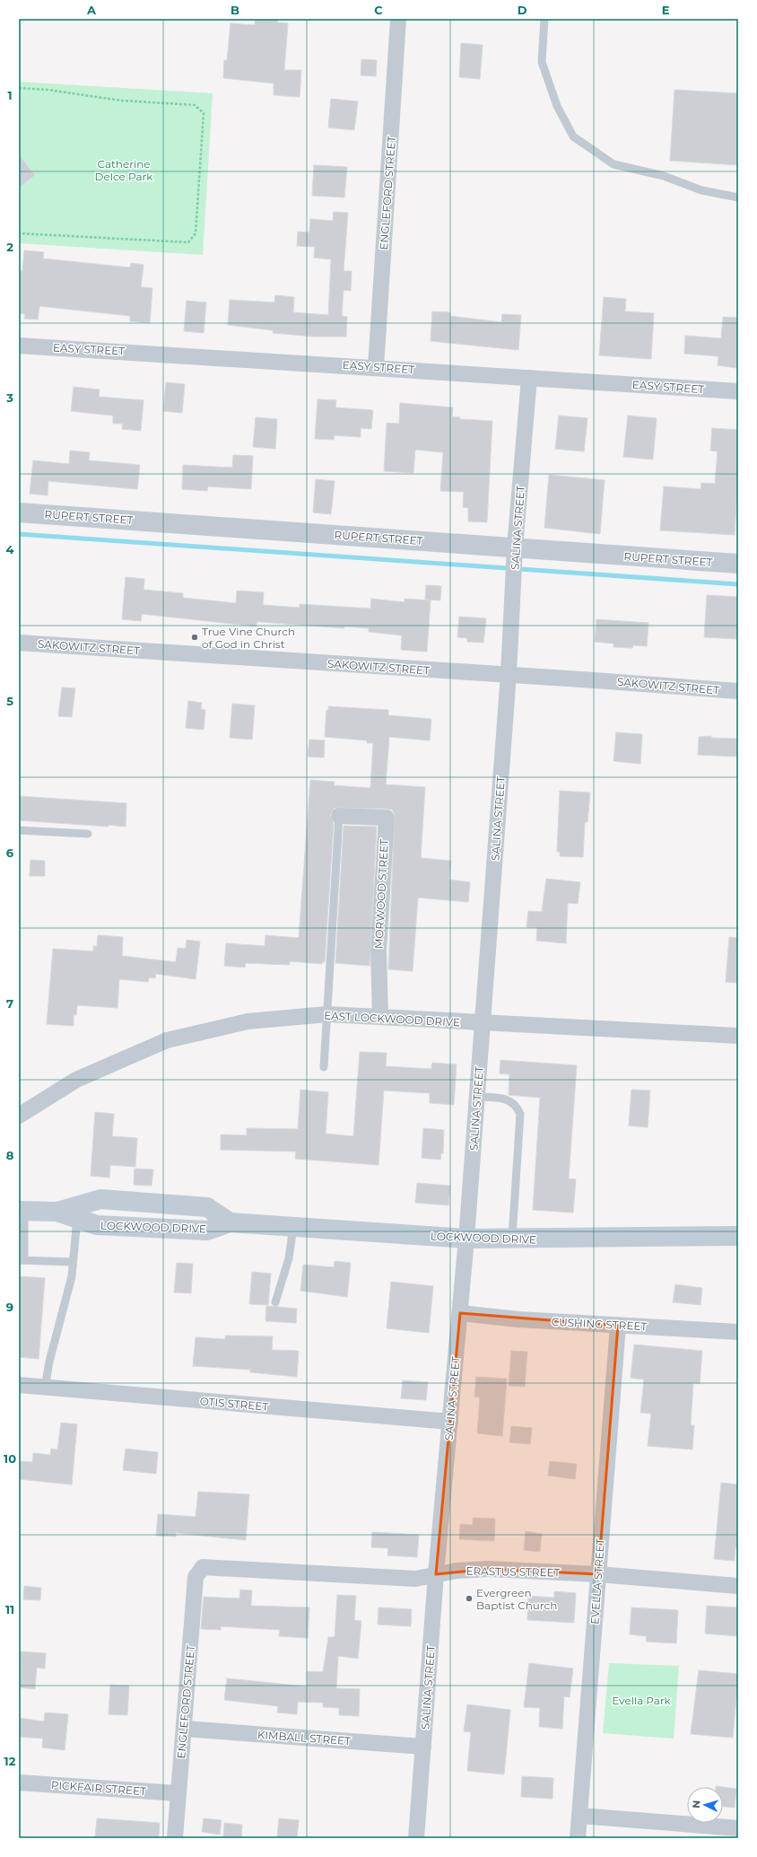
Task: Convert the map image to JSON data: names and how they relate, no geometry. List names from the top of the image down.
{
  "streets": {
    "main road": ["LOCKWOOD DRIVE"],
    "street": [
      "ENGLEFORD STREET",
      "EASY STREET",
      "RUPERT STREET",
      "SALINA STREET",
      "SAKOWITZ STREET",
      "MORWOOD STREET",
      "EAST LOCKWOOD DRIVE",
      "CUSHING STREET",
      "OTIS STREET",
      "ERASTUS STREET",
      "EVELLA STREET",
      "KIMBALL STREET",
      "PICKFAIR STREET"
    ]
  },
  "crossings": [
    ["ENGLEFORD STREET", "EASY STREET"],
    ["ENGLEFORD STREET", "ERASTUS STREET"],
    ["ENGLEFORD STREET", "KIMBALL STREET"],
    ["ENGLEFORD STREET", "PICKFAIR STREET"],
    ["EASY STREET", "SALINA STREET"],
    ["RUPERT STREET", "SALINA STREET"],
    ["SALINA STREET", "SAKOWITZ STREET"],
    ["SALINA STREET", "EAST LOCKWOOD DRIVE"],
    ["SALINA STREET", "LOCKWOOD DRIVE"],
    ["SALINA STREET", "CUSHING STREET"],
    ["SALINA STREET", "OTIS STREET"],
    ["SALINA STREET", "ERASTUS STREET"],
    ["SALINA STREET", "KIMBALL STREET"],
    ["MORWOOD STREET", "EAST LOCKWOOD DRIVE"],
    ["CUSHING STREET", "EVELLA STREET"],
    ["ERASTUS STREET", "EVELLA STREET"]
  ],
  "parks": ["Catherine Delce Park", "Evella Park"],
  "places": ["True Vine Church of God in Christ", "Evergreen Baptist Church"],
  "north": "left",
  "grid": {
    "columns": [
      "A",
      "B",
      "C",
      "D",
      "E"
    ],
    "rows": [
      "1",
      "2",
      "3",
      "4",
      "5",
      "6",
      "7",
      "8",
      "9",
      "10",
      "11",
      "12"
    ]
  }
}
